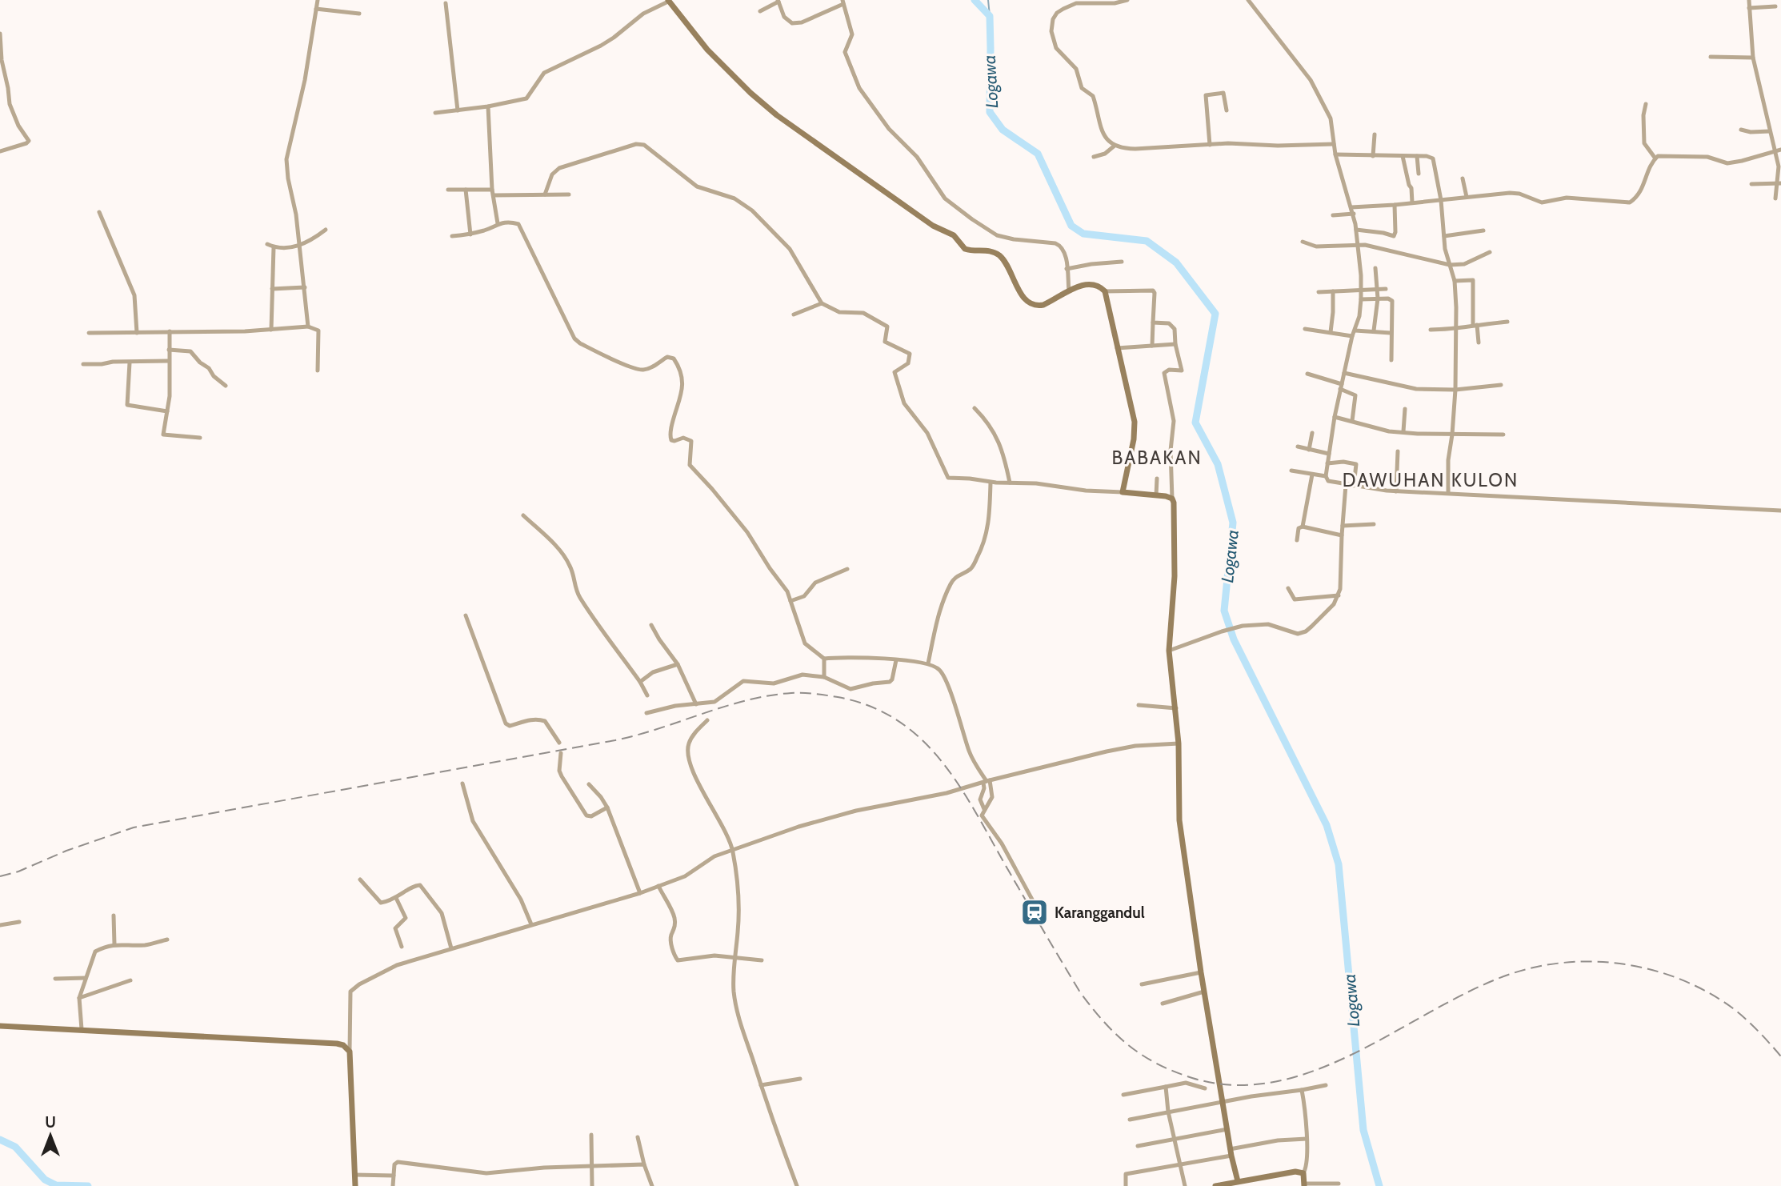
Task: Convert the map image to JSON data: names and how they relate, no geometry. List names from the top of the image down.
{
  "districts": ["BABAKAN", "DAWUHAN KULON"],
  "water": ["Logawa"],
  "places": {
    "station": ["Karanggandul"]
  },
  "north": "top"
}
